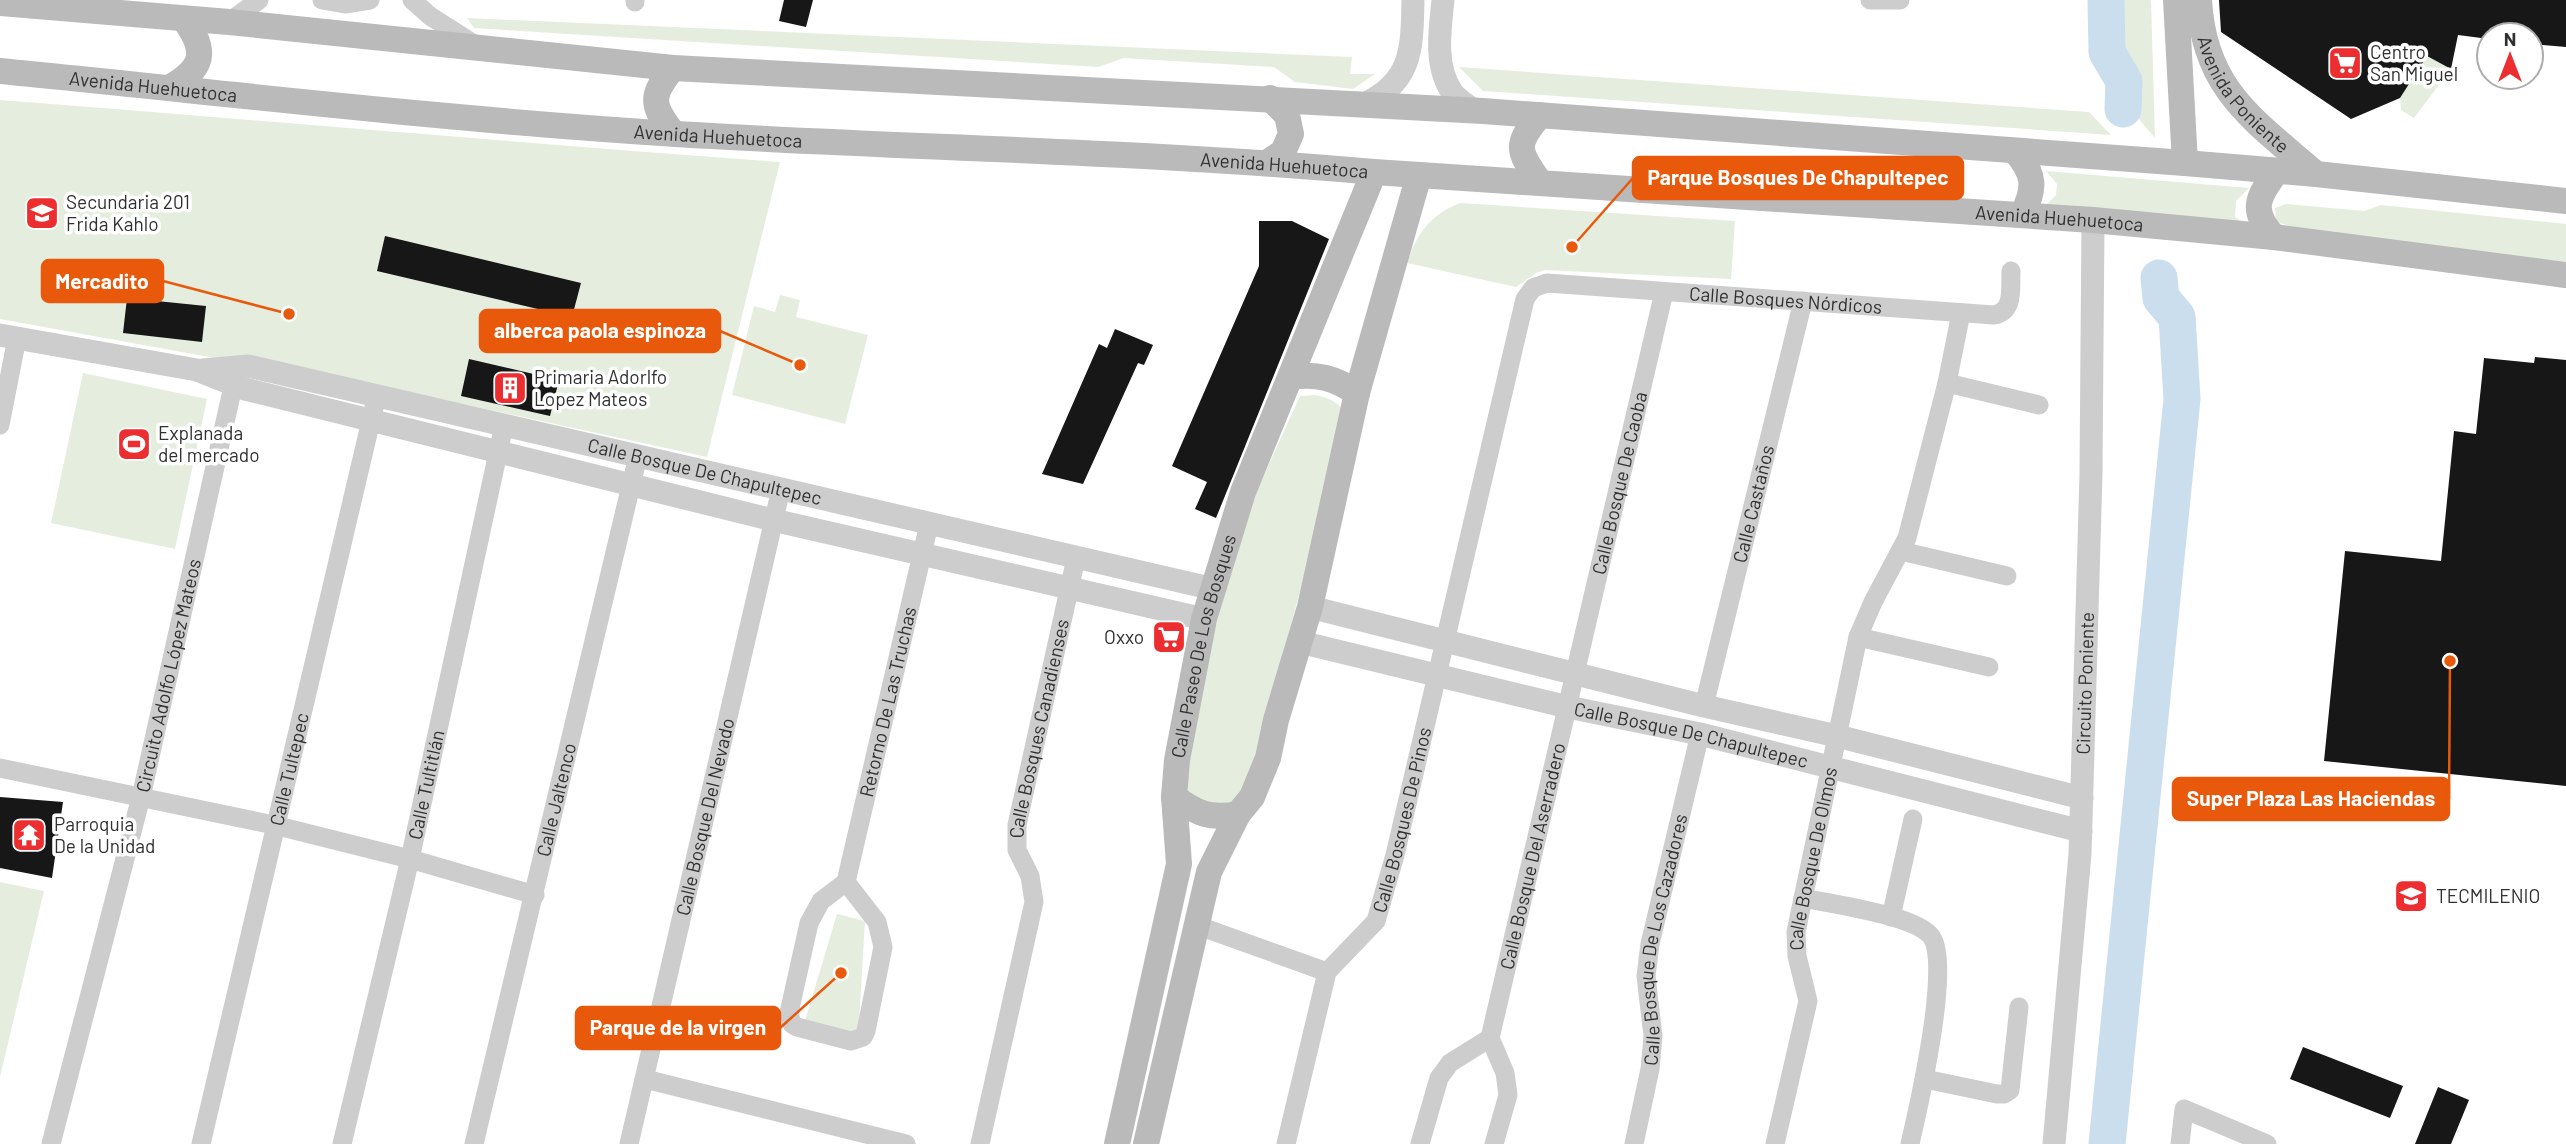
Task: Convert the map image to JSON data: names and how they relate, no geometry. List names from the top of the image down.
{
  "streets": {
    "main road": ["Avenida Huehuetoca", "Avenida Poniente", "Calle Paseo De Los Bosques"],
    "street": [
      "Calle Bosques Nórdicos",
      "Calle Bosque De Chapultepec",
      "Calle Bosque De Caoba",
      "Calle Castaños",
      "Circuito Adolfo López Mateos",
      "Circuito Poniente",
      "Retorno De Las Truchas",
      "Calle Bosques Canadienses",
      "Calle Tultepec",
      "Calle Tultitlán",
      "Calle Jaltenco",
      "Calle Bosque Del Nevado",
      "Calle Bosques De Pinos",
      "Calle Bosque Del Aserradero",
      "Calle Bosque De Olmos",
      "Calle Bosque De Los Cazadores"
    ]
  },
  "crossings": [
    ["Avenida Huehuetoca", "Calle Paseo De Los Bosques"],
    ["Avenida Huehuetoca", "Circuito Poniente"],
    ["Calle Bosques Nórdicos", "Calle Bosque De Chapultepec"],
    ["Calle Bosques Nórdicos", "Calle Bosque De Caoba"],
    ["Calle Bosques Nórdicos", "Calle Castaños"],
    ["Calle Bosques Nórdicos", "Calle Bosques De Pinos"],
    ["Calle Bosque De Chapultepec", "Calle Bosque De Caoba"],
    ["Calle Bosque De Chapultepec", "Calle Castaños"],
    ["Calle Bosque De Chapultepec", "Calle Paseo De Los Bosques"],
    ["Calle Bosque De Chapultepec", "Circuito Adolfo López Mateos"],
    ["Calle Bosque De Chapultepec", "Circuito Poniente"],
    ["Calle Bosque De Chapultepec", "Retorno De Las Truchas"],
    ["Calle Bosque De Chapultepec", "Calle Bosques Canadienses"],
    ["Calle Bosque De Chapultepec", "Calle Tultepec"],
    ["Calle Bosque De Chapultepec", "Calle Tultitlán"],
    ["Calle Bosque De Chapultepec", "Calle Jaltenco"],
    ["Calle Bosque De Chapultepec", "Calle Bosque Del Nevado"],
    ["Calle Bosque De Chapultepec", "Calle Bosques De Pinos"],
    ["Calle Bosque De Chapultepec", "Calle Bosque Del Aserradero"],
    ["Calle Bosque De Chapultepec", "Calle Bosque De Olmos"],
    ["Calle Bosque De Chapultepec", "Calle Bosque De Los Cazadores"],
    ["Calle Bosque De Caoba", "Calle Bosque Del Aserradero"]
  ],
  "places": {
    "supermarket": ["Centro San Miguel", "Oxxo"],
    "school or university": ["Secundaria 201 Frida Kahlo", "TECMILENIO"],
    "other": [
      "Parque Bosques De Chapultepec",
      "Mercadito",
      "alberca paola espinoza",
      "Super Plaza Las Haciendas",
      "Parque de la virgen"
    ],
    "building": ["Primaria Adorlfo Lopez Mateos"],
    "sports": ["Explanada del mercado"],
    "temple": ["Parroquia De la Unidad"]
  },
  "north": "top"
}
